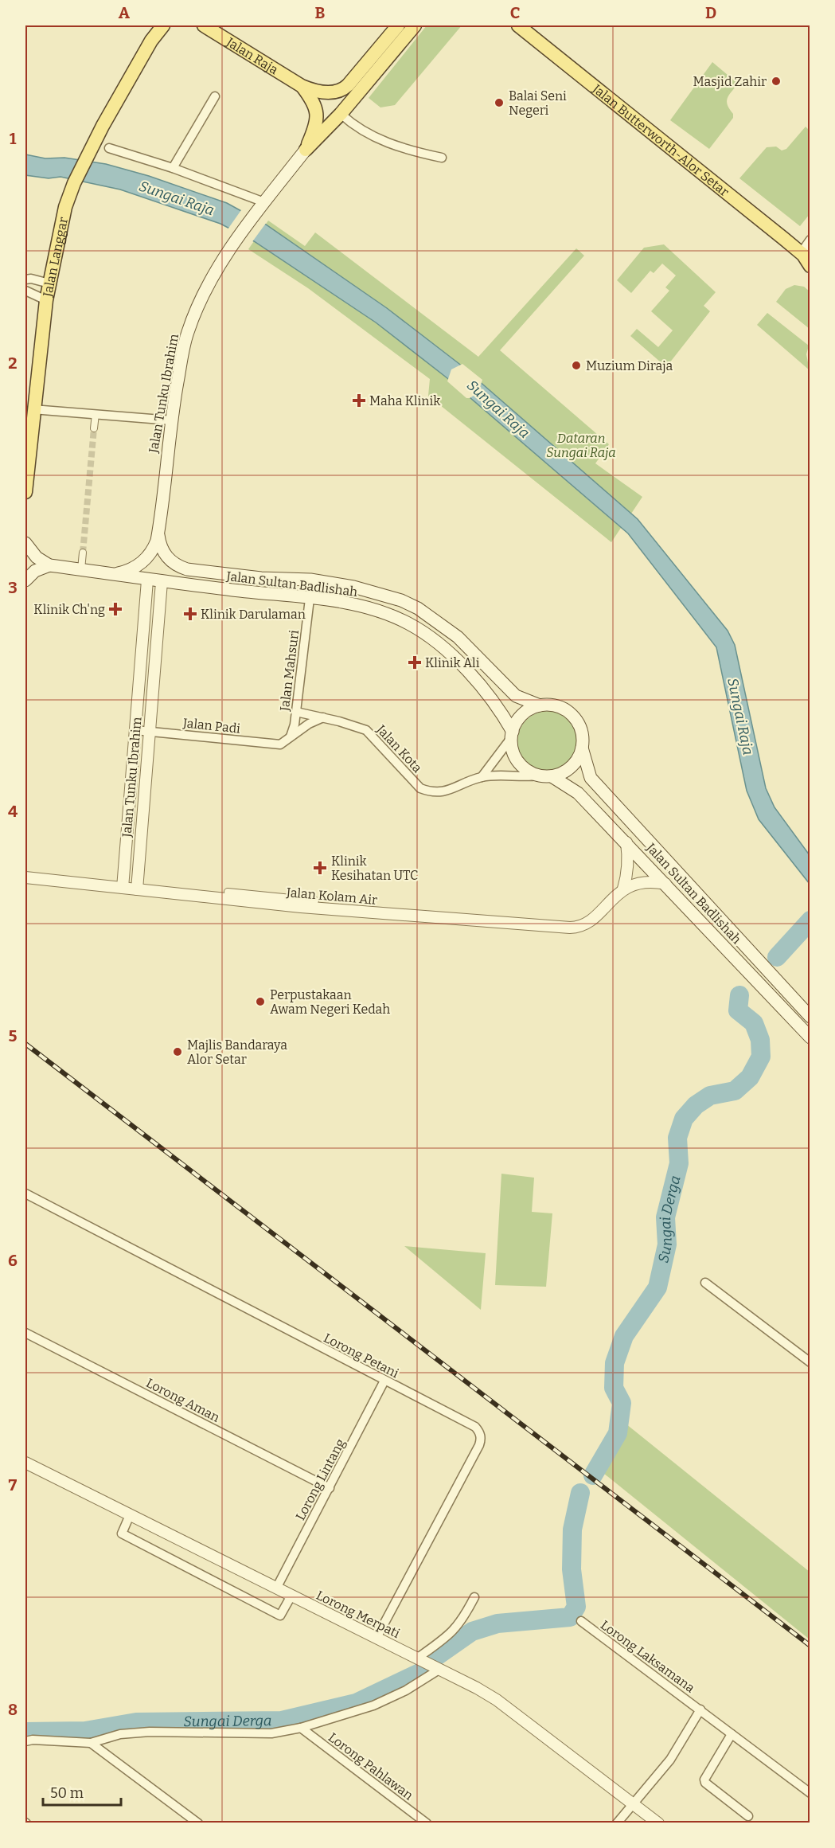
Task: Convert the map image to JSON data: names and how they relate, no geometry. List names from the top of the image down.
{
  "streets": {
    "main road": [
      "Jalan Raja",
      "Jalan Butterworth-Alor Setar",
      "Jalan Langgar",
      "Jalan Tunku Ibrahim",
      "Jalan Sultan Badlishah"
    ],
    "street": [
      "Jalan Mahsuri",
      "Jalan Padi",
      "Jalan Kota",
      "Jalan Kolam Air",
      "Lorong Petani",
      "Lorong Aman",
      "Lorong Lintang",
      "Lorong Merpati",
      "Lorong Laksamana",
      "Lorong Pahlawan"
    ]
  },
  "crossings": [
    ["Jalan Tunku Ibrahim", "Jalan Sultan Badlishah"],
    ["Jalan Tunku Ibrahim", "Jalan Padi"],
    ["Jalan Tunku Ibrahim", "Jalan Kolam Air"],
    ["Jalan Sultan Badlishah", "Jalan Mahsuri"],
    ["Jalan Sultan Badlishah", "Jalan Kota"],
    ["Jalan Sultan Badlishah", "Jalan Kolam Air"],
    ["Jalan Mahsuri", "Jalan Padi"],
    ["Jalan Mahsuri", "Jalan Kota"],
    ["Lorong Petani", "Lorong Lintang"],
    ["Lorong Petani", "Lorong Merpati"],
    ["Lorong Aman", "Lorong Lintang"],
    ["Lorong Lintang", "Lorong Merpati"],
    ["Lorong Merpati", "Lorong Laksamana"]
  ],
  "water": ["Sungai Raja", "Sungai Derga"],
  "parks": ["Dataran Sungai Raja"],
  "places": {
    "other": [
      "Masjid Zahir",
      "Balai Seni Negeri",
      "Muzium Diraja",
      "Perpustakaan Awam Negeri Kedah",
      "Majlis Bandaraya Alor Setar"
    ],
    "health": [
      "Maha Klinik",
      "Klinik Ch'ng",
      "Klinik Darulaman",
      "Klinik Ali",
      "Klinik Kesihatan UTC"
    ]
  },
  "scale_bar": "50 m",
  "grid": {
    "columns": [
      "A",
      "B",
      "C",
      "D"
    ],
    "rows": [
      "1",
      "2",
      "3",
      "4",
      "5",
      "6",
      "7",
      "8"
    ]
  }
}
